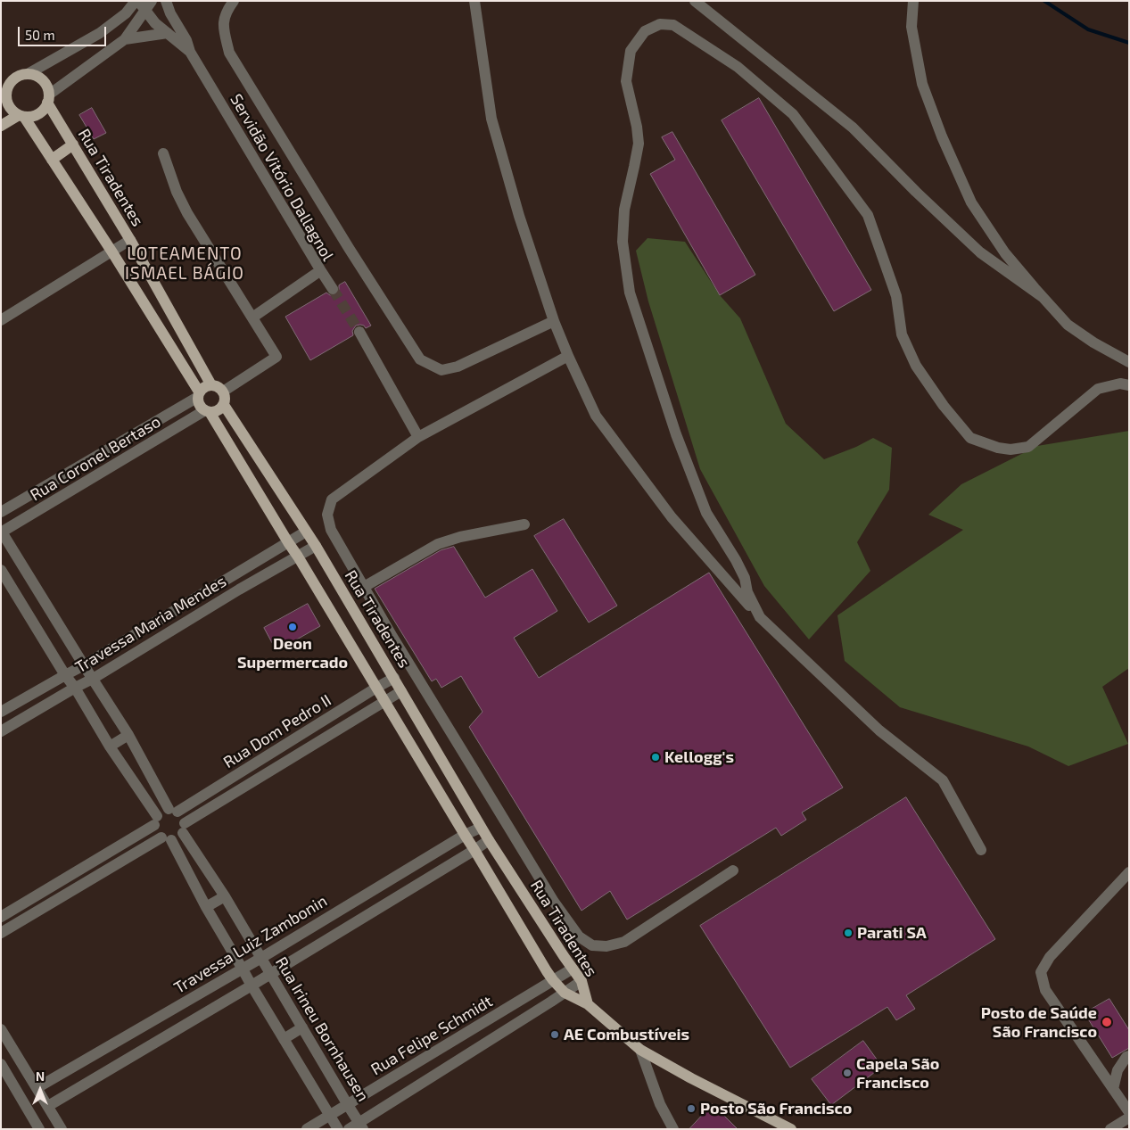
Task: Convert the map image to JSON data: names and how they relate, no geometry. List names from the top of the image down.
{
  "streets": {
    "main road": ["Rua Tiradentes"],
    "street": [
      "Servidão Vitório Dallagnol",
      "Rua Coronel Bertaso",
      "Travessa Maria Mendes",
      "Rua Dom Pedro II",
      "Travessa Luiz Zambonin",
      "Rua Irineu Bornhausen",
      "Rua Felipe Schmidt"
    ]
  },
  "crossings": [
    ["Rua Tiradentes", "Rua Coronel Bertaso"],
    ["Rua Tiradentes", "Travessa Maria Mendes"],
    ["Rua Tiradentes", "Rua Dom Pedro II"],
    ["Rua Tiradentes", "Travessa Luiz Zambonin"],
    ["Rua Tiradentes", "Rua Felipe Schmidt"],
    ["Rua Dom Pedro II", "Rua Irineu Bornhausen"],
    ["Travessa Luiz Zambonin", "Rua Irineu Bornhausen"],
    ["Rua Irineu Bornhausen", "Rua Felipe Schmidt"]
  ],
  "districts": ["LOTEAMENTO ISMAEL BÁGIO"],
  "places": [
    "Deon Supermercado",
    "Kellogg's",
    "Parati SA",
    "Posto de Saúde São Francisco",
    "AE Combustíveis",
    "Capela São Francisco",
    "Posto São Francisco"
  ],
  "scale_bar": "50 m",
  "north": "top"
}
